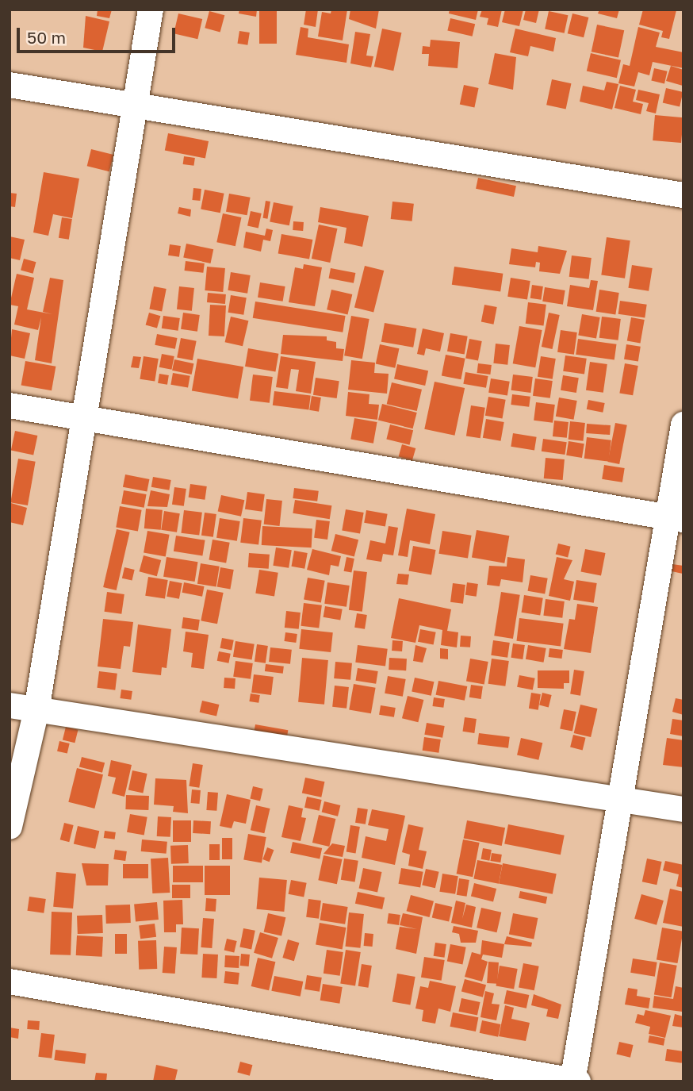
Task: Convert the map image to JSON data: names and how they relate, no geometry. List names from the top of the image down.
{
  "scale_bar": "50 m"
}
